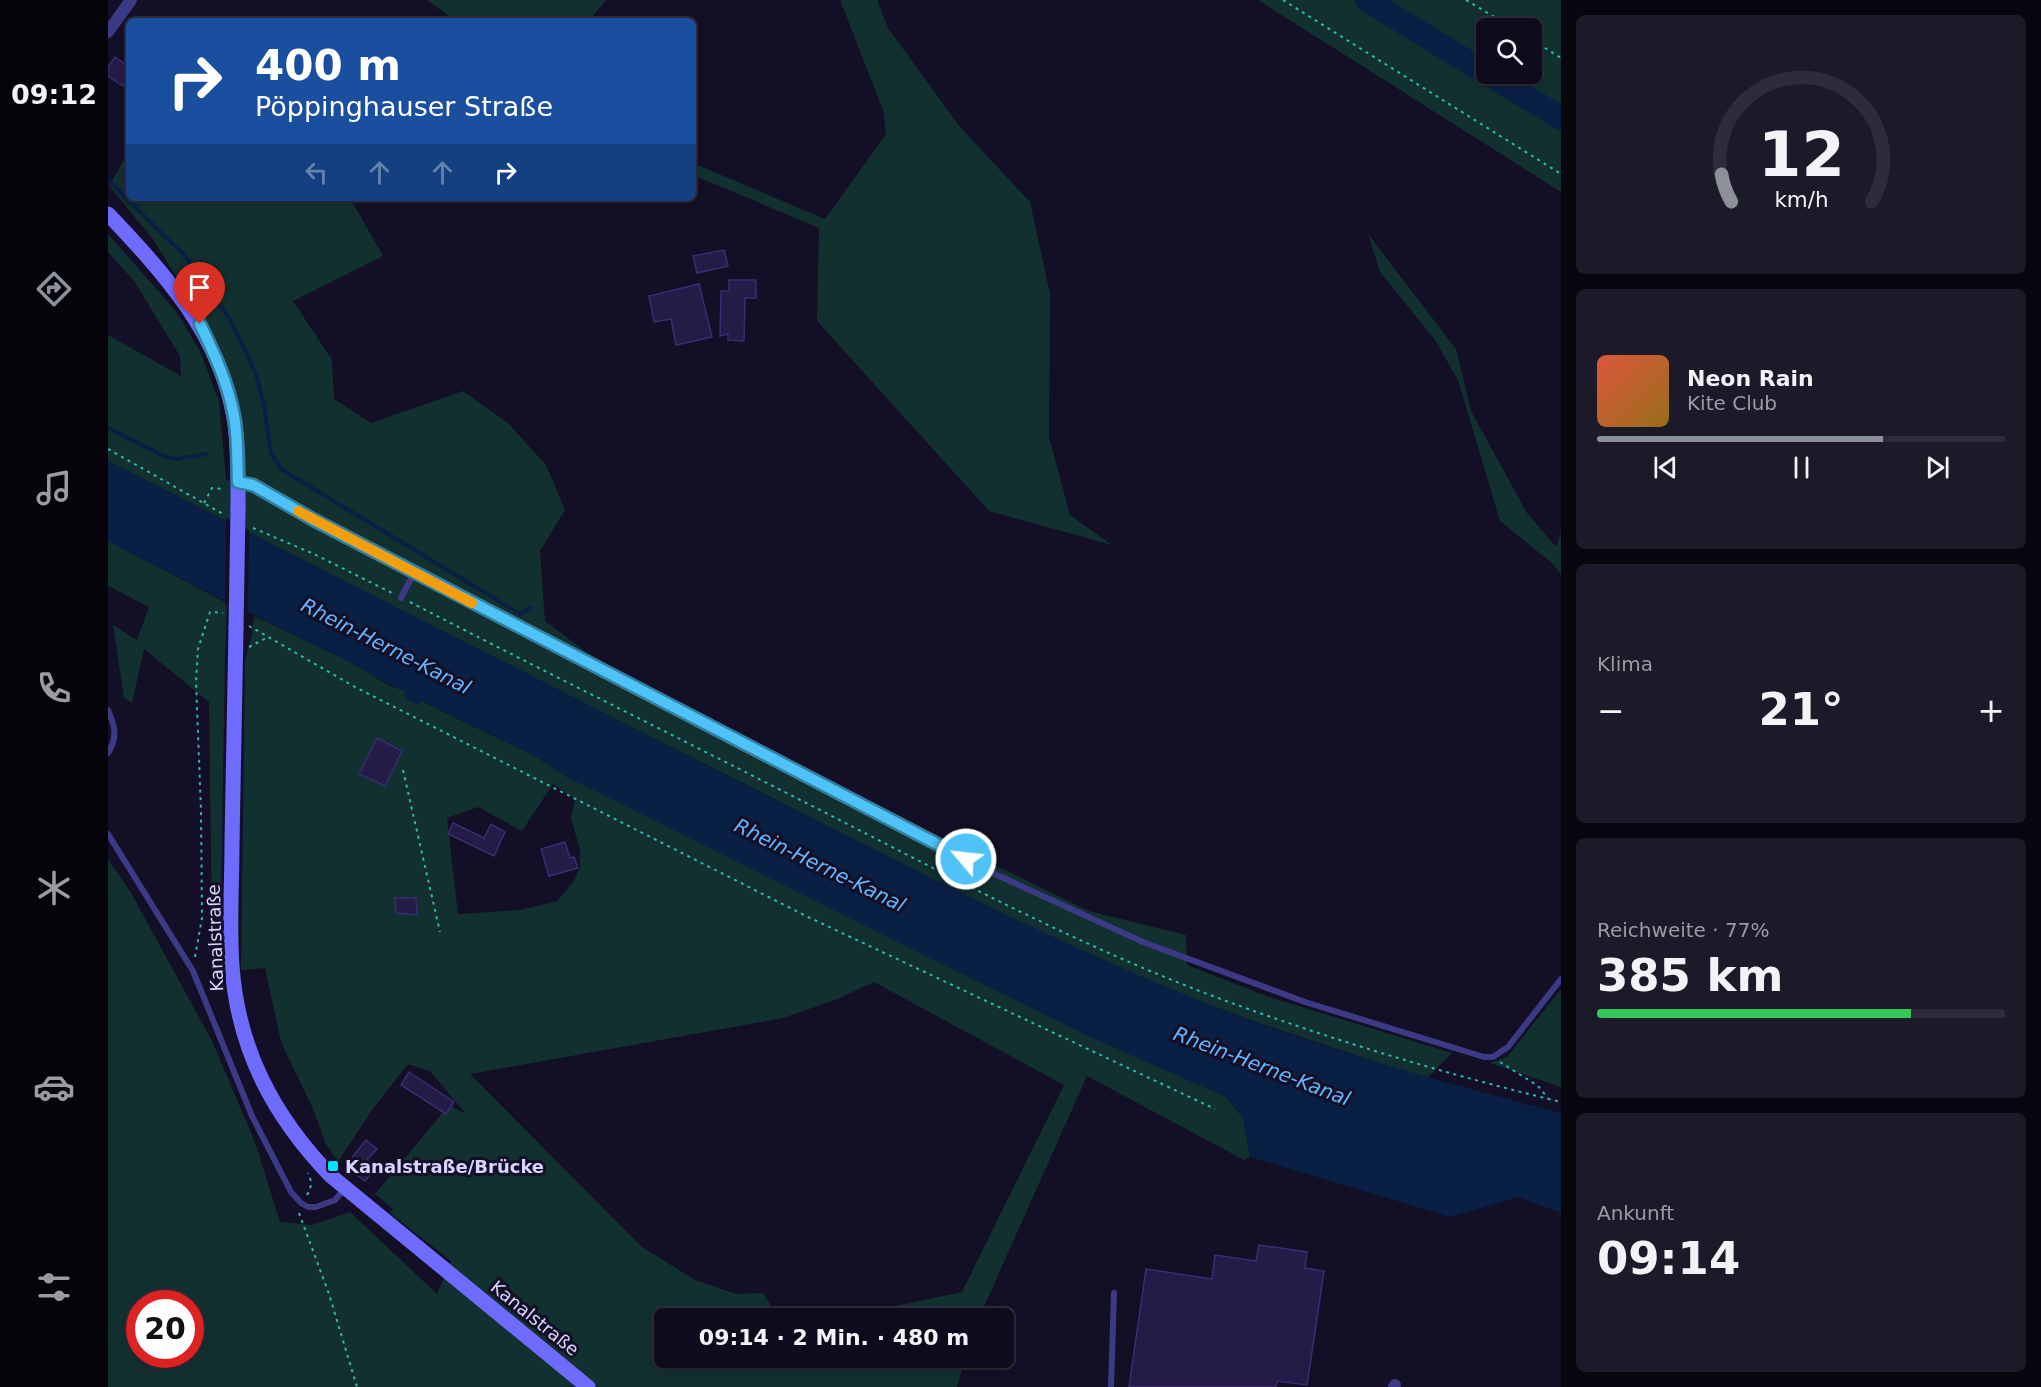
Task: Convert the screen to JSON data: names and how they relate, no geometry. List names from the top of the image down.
{
  "streets": {
    "main road": ["Kanalstraße"]
  },
  "water": ["Rhein-Herne-Kanal"],
  "places": {
    "transit": ["Kanalstraße/Brücke"]
  },
  "page": {
    "tabs": "09:12",
    "turn": ["400 m", "Pöppinghauser Straße"],
    "song": ["Neon Rain", "Kite Club"],
    "tile": [
      "Klima",
      ["Reichweite · 77%", "385 km"],
      ["Ankunft", "09:14"]
    ],
    "heat": ["−", "21°", "+"],
    "limit": "20",
    "trip": "09:14 · 2 Min. · 480 m",
    "gauge": ["12", "km/h"]
  }
}
